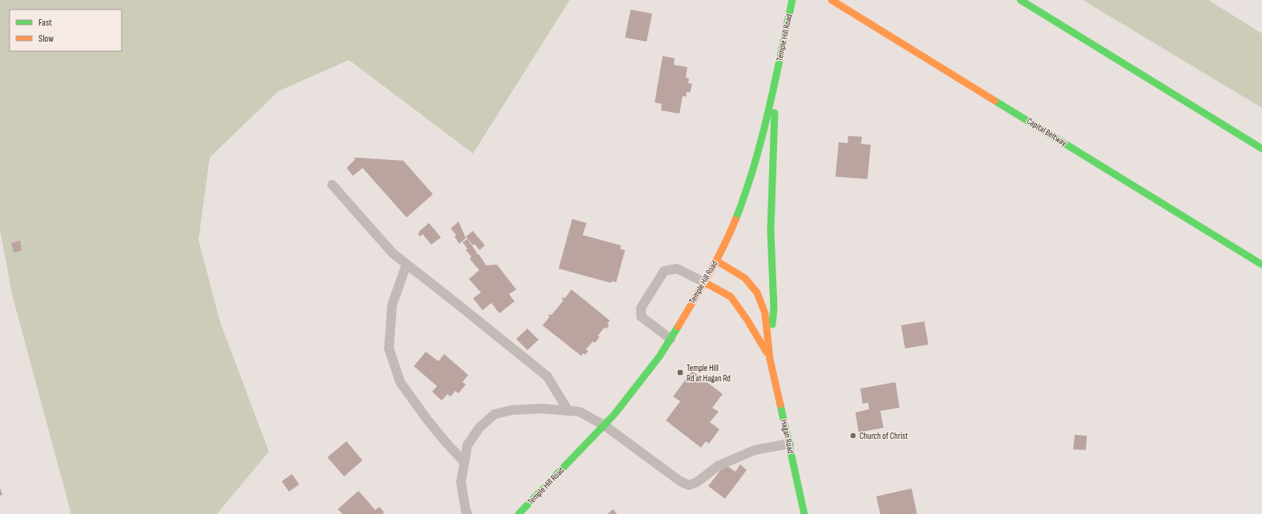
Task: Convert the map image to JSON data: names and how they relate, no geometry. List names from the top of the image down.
{
  "streets": {
    "main road": ["Temple Hill Road", "Capital Beltway", "Hagan Road"]
  },
  "crossings": [
    ["Temple Hill Road", "Hagan Road"]
  ],
  "places": {
    "transit": ["Temple Hill Rd at Hagan Rd"],
    "other": ["Church of Christ"]
  },
  "legend": ["Fast", "Slow"]
}
